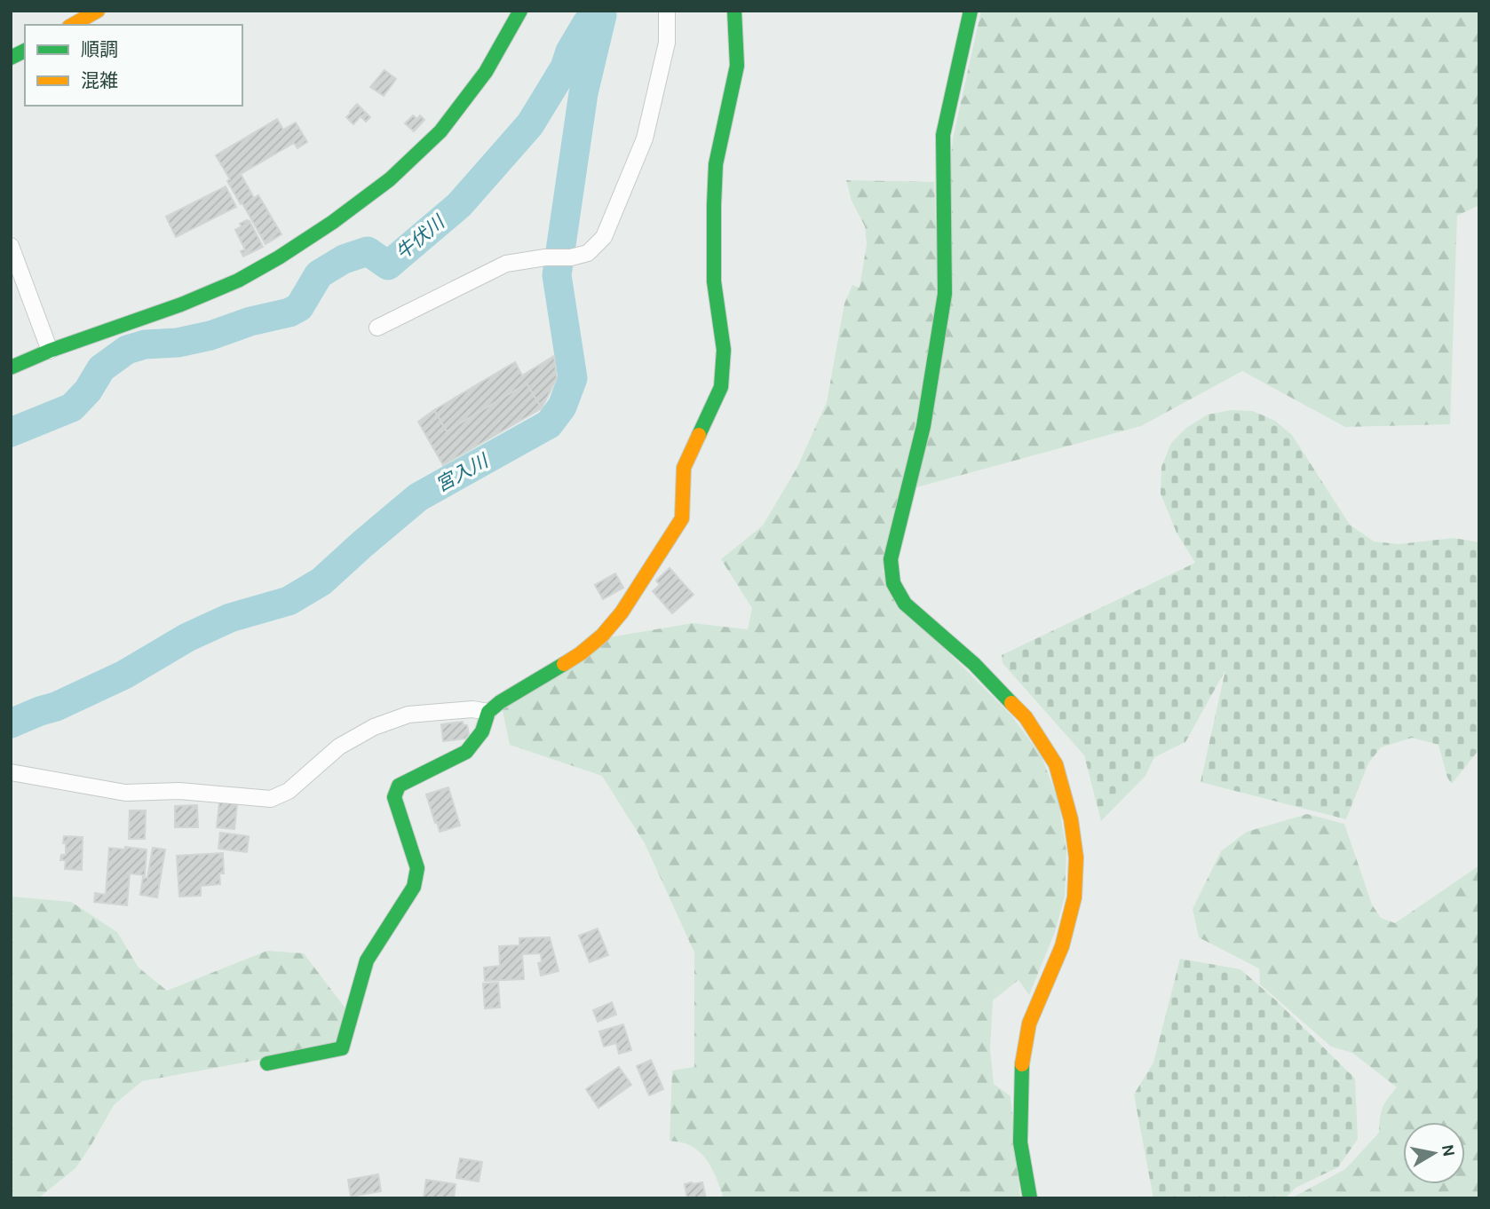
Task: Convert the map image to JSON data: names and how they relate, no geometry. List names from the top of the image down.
{
  "water": ["牛伏川", "宮入川"],
  "legend": ["順調", "混雑"],
  "north": "right"
}
